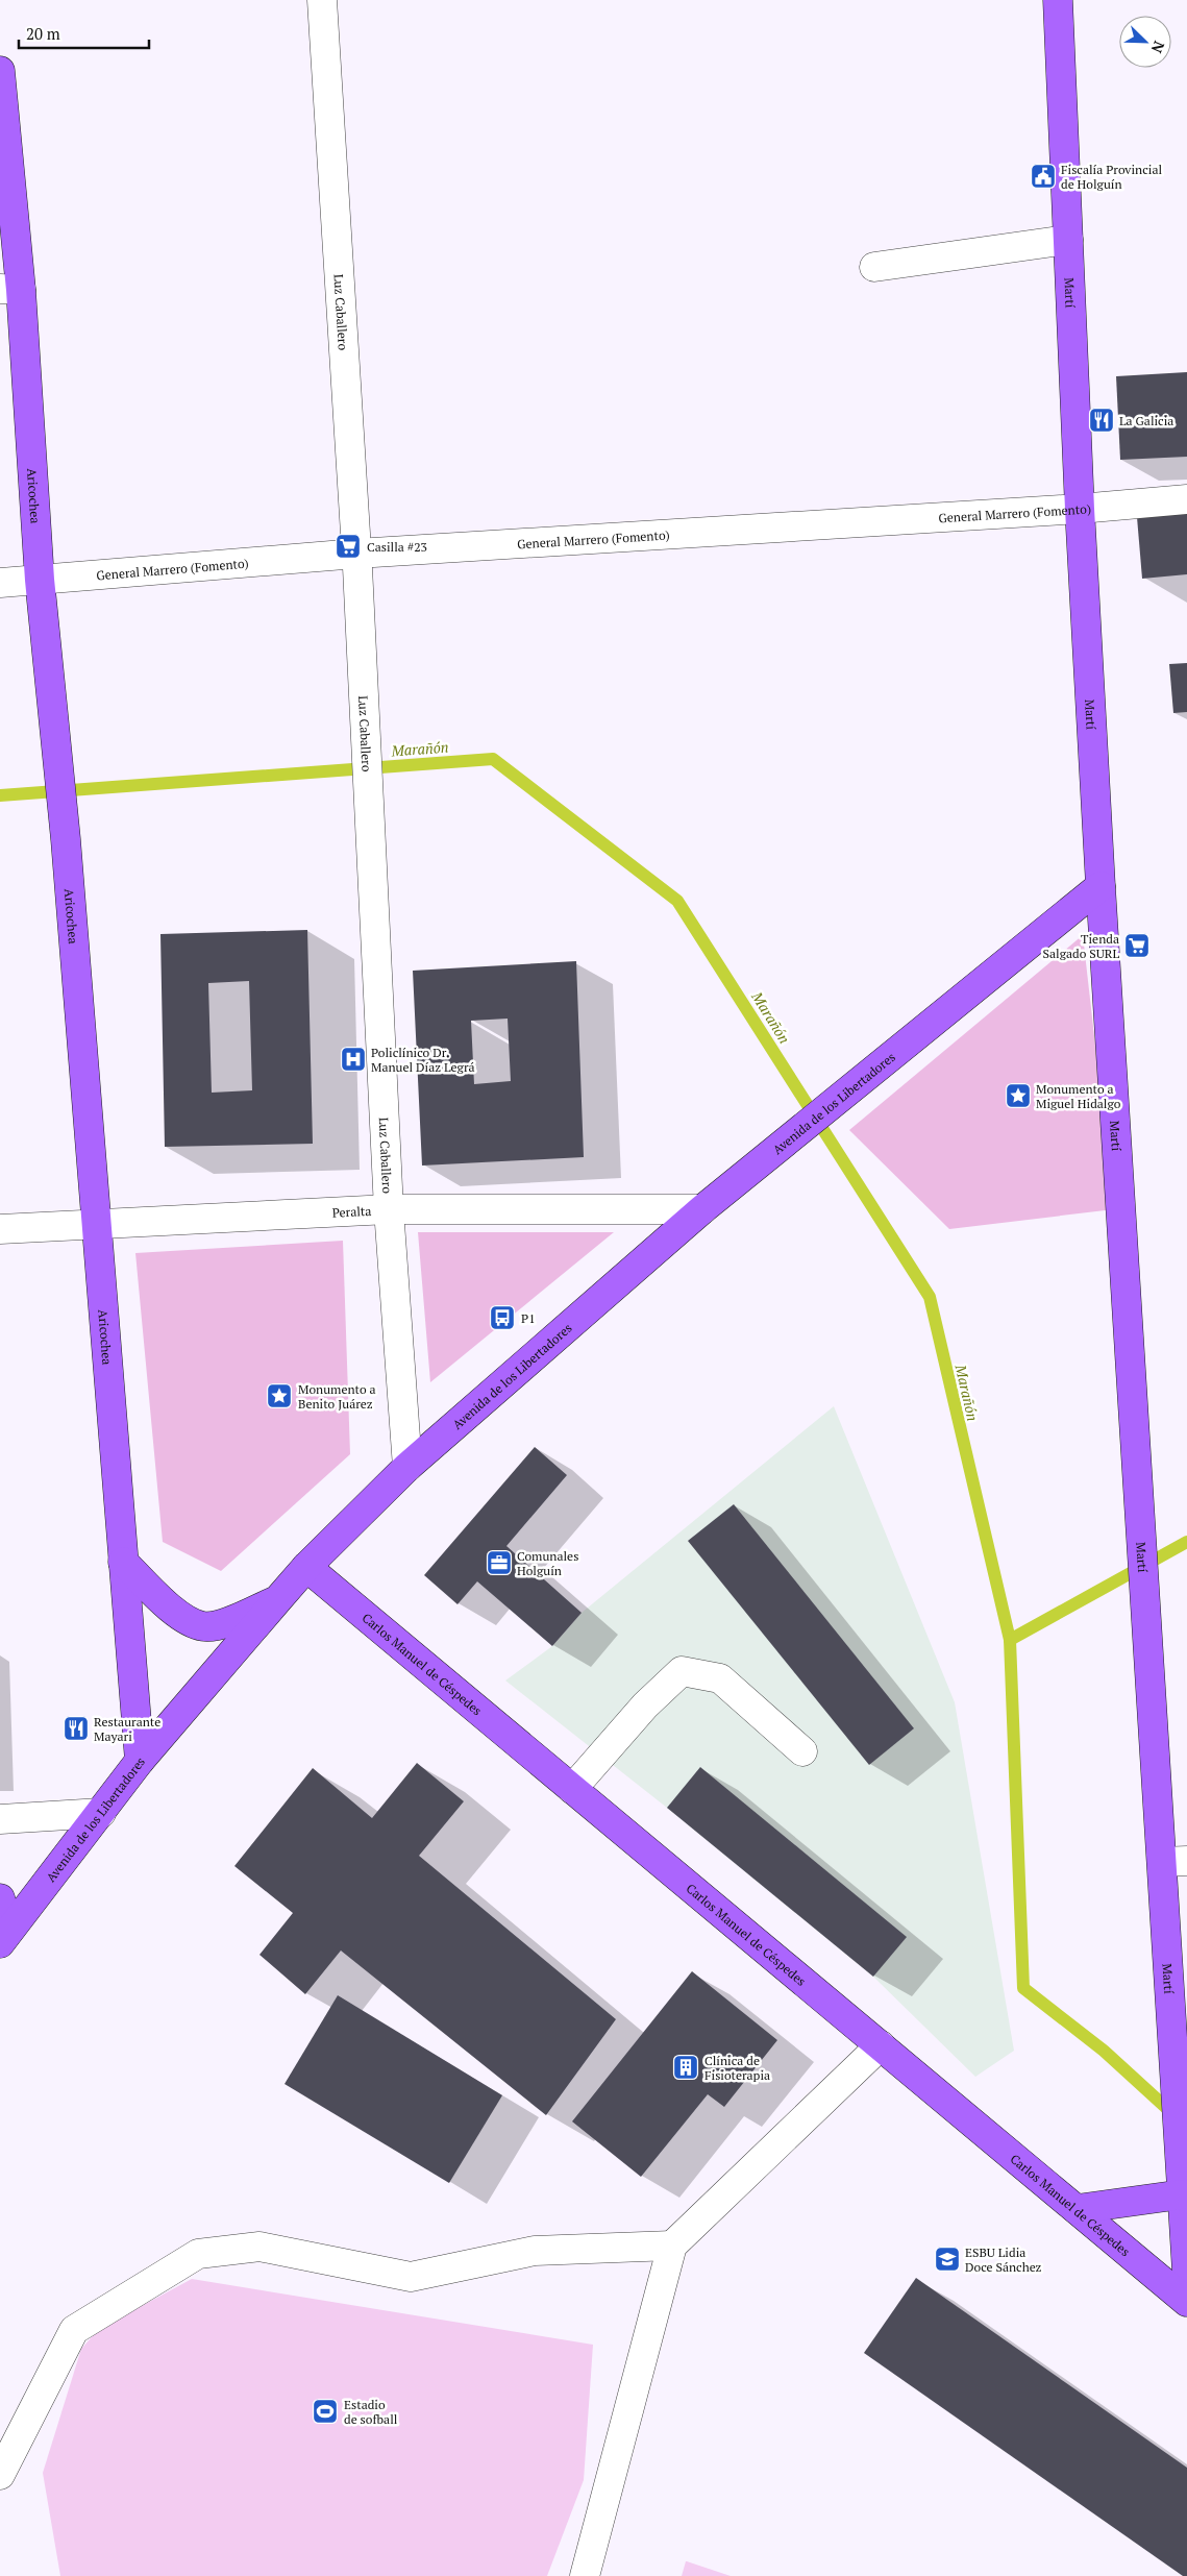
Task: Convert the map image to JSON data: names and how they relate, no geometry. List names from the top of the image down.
{
  "streets": {
    "main road": [
      "Martí",
      "Aricochea",
      "Avenida de los Libertadores",
      "Carlos Manuel de Céspedes"
    ],
    "street": ["Luz Caballero", "General Marrero (Fomento)", "Peralta"]
  },
  "crossings": [
    ["Martí", "General Marrero (Fomento)"],
    ["Martí", "Avenida de los Libertadores"],
    ["Luz Caballero", "General Marrero (Fomento)"],
    ["Luz Caballero", "Avenida de los Libertadores"],
    ["Luz Caballero", "Peralta"],
    ["Aricochea", "General Marrero (Fomento)"],
    ["Aricochea", "Avenida de los Libertadores"],
    ["Aricochea", "Peralta"],
    ["Avenida de los Libertadores", "Peralta"],
    ["Avenida de los Libertadores", "Carlos Manuel de Céspedes"]
  ],
  "water": ["Marañón"],
  "places": {
    "public building": ["Fiscalía Provincial de Holguín"],
    "restaurant": ["La Galicia", "Restaurante Mayari"],
    "supermarket": ["Casilla #23", "Tienda Salgado SURL"],
    "hospital": ["Policlínico Dr. Manuel Díaz Legrá"],
    "place": ["Monumento a Miguel Hidalgo", "Monumento a Benito Juárez"],
    "bus stop": ["P1"],
    "office": ["Comunales Holguín"],
    "building": ["Clínica de Fisioterapia"],
    "school or university": ["ESBU Lidia Doce Sánchez"],
    "sports": ["Estadio de sofball"]
  },
  "scale_bar": "20 m",
  "north": "bottom right"
}
